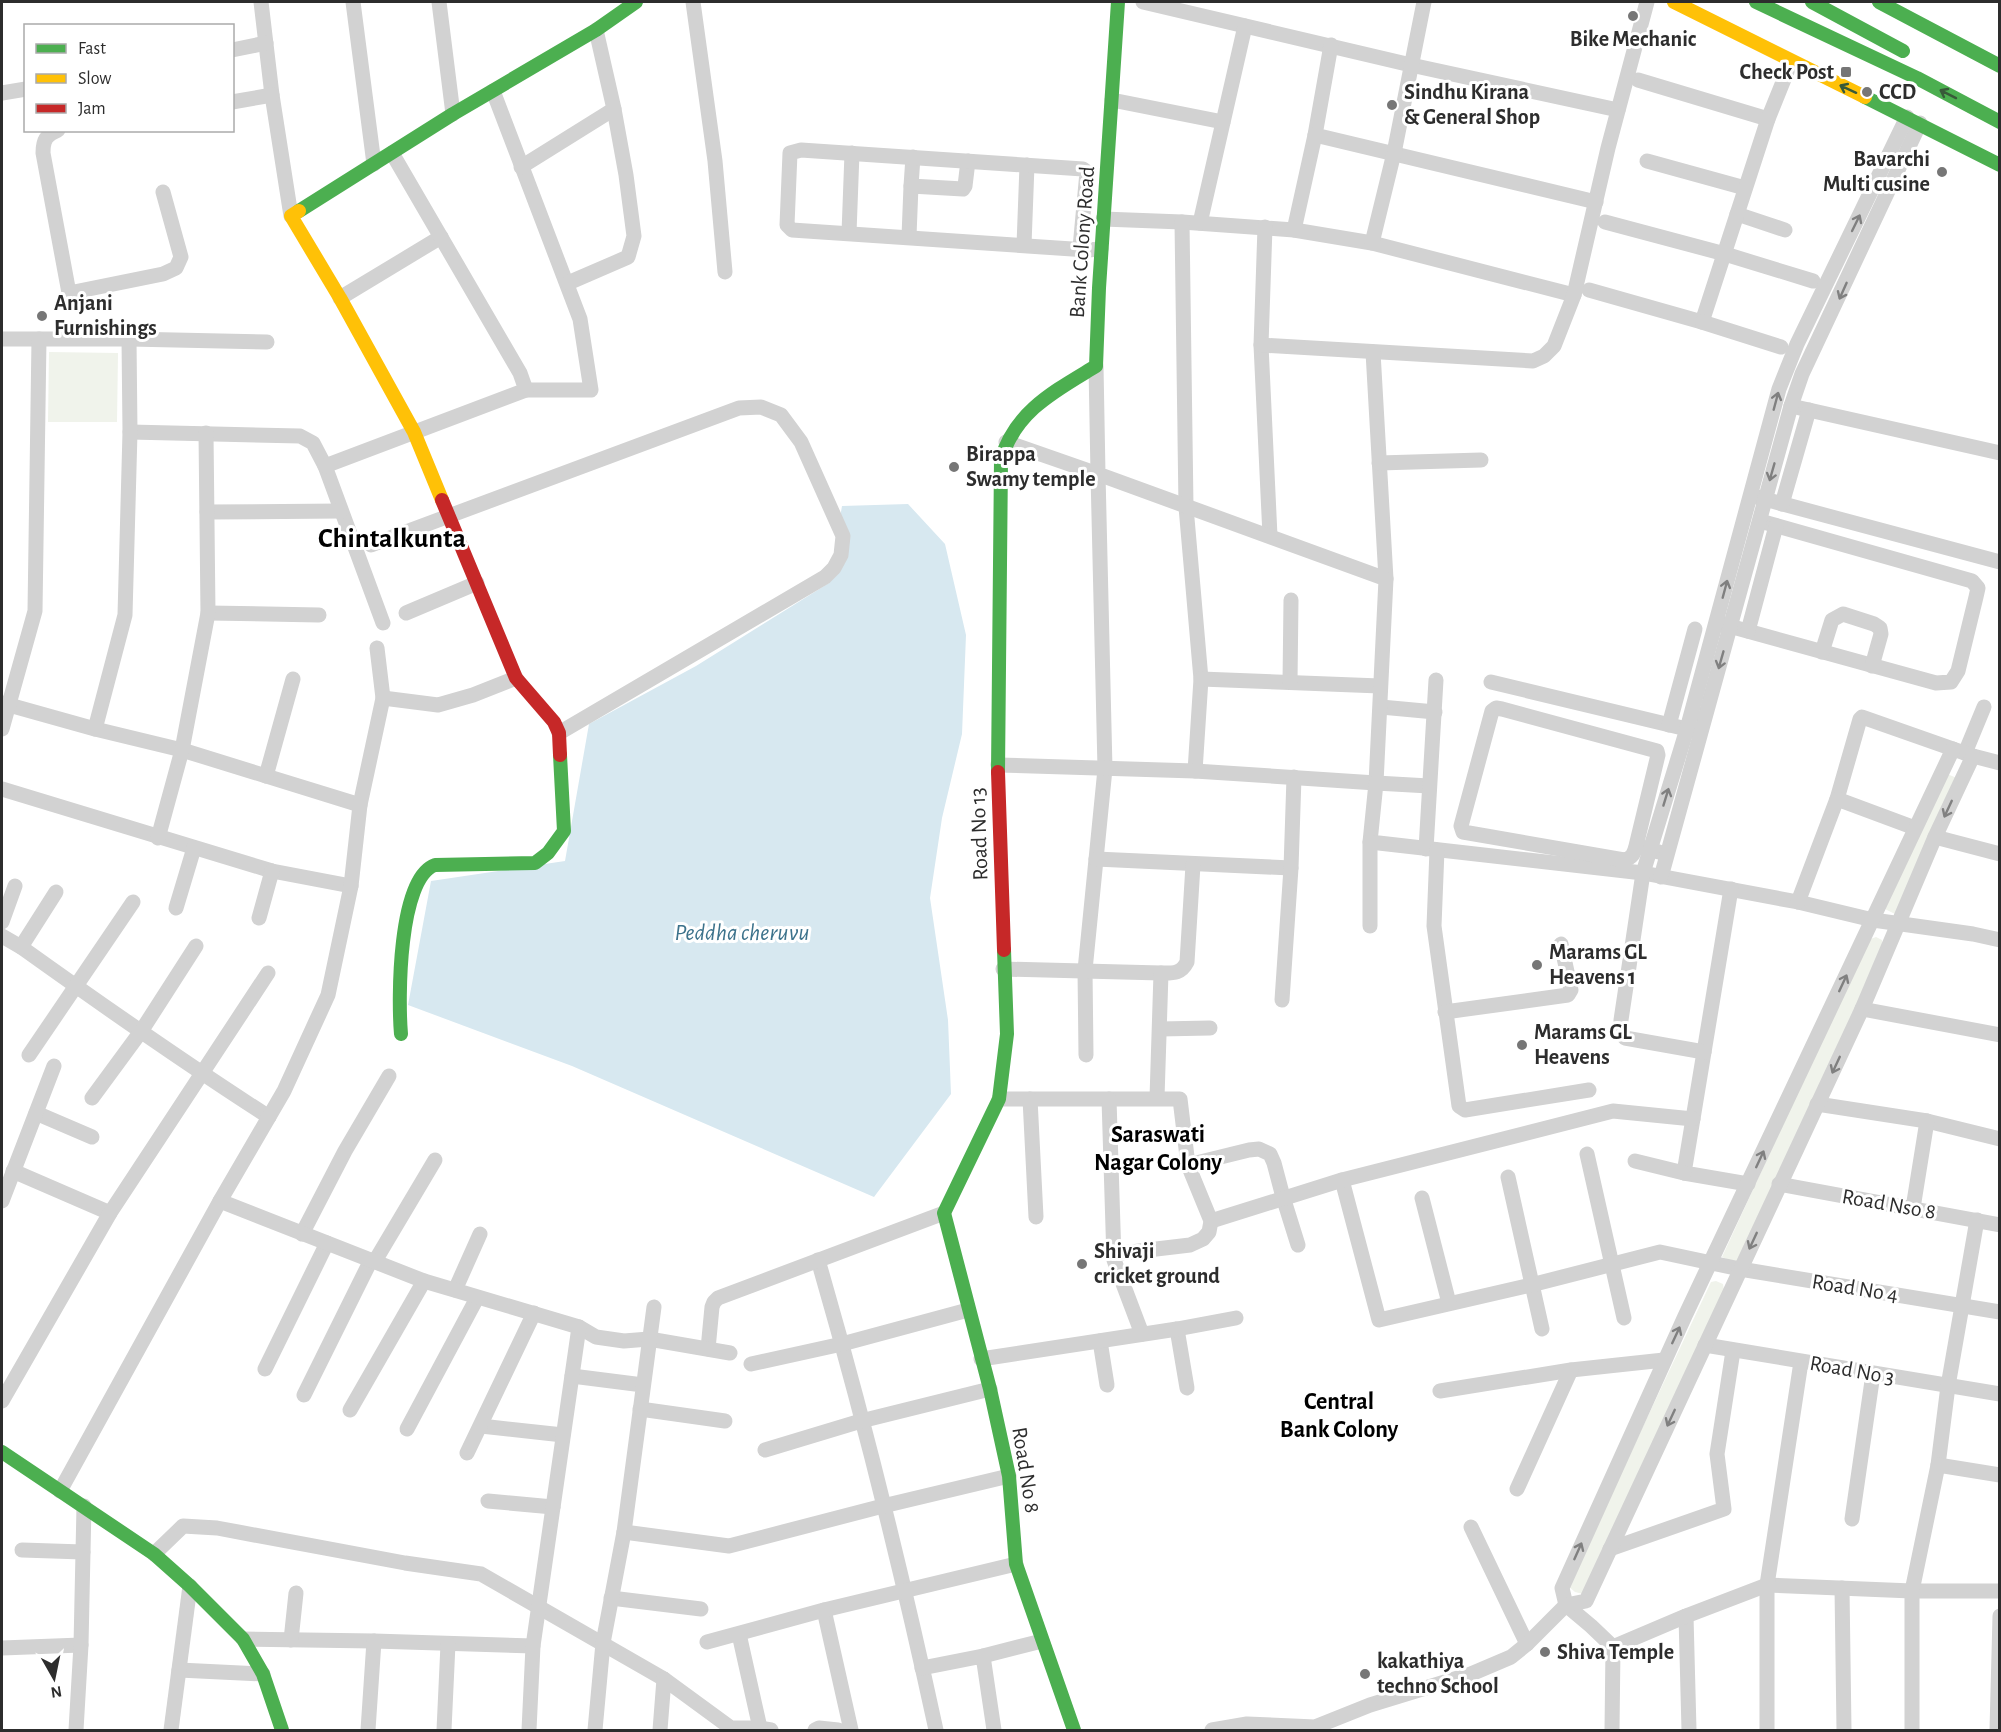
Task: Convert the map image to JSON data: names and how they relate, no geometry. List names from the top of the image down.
{
  "streets": {
    "main road": ["Bank Colony Road", "Road No 13", "Road No 8"],
    "street": ["Road Nso 8", "Road No 4", "Road No 3"]
  },
  "crossings": [
    ["Road No 13", "Road No 8"]
  ],
  "districts": ["Chintalkunta", "Saraswati Nagar Colony", "Central Bank Colony"],
  "water": ["Peddha cheruvu"],
  "places": {
    "other": [
      "Bike Mechanic",
      "CCD",
      "Sindhu Kirana & General Shop",
      "Bavarchi Multi cusine",
      "Anjani Furnishings",
      "Birappa Swamy temple",
      "Marams GL Heavens 1",
      "Marams GL Heavens",
      "Shivaji cricket ground",
      "Shiva Temple",
      "kakathiya techno School"
    ],
    "transit": ["Check Post"]
  },
  "legend": ["Fast", "Slow", "Jam"],
  "north": "bottom"
}
